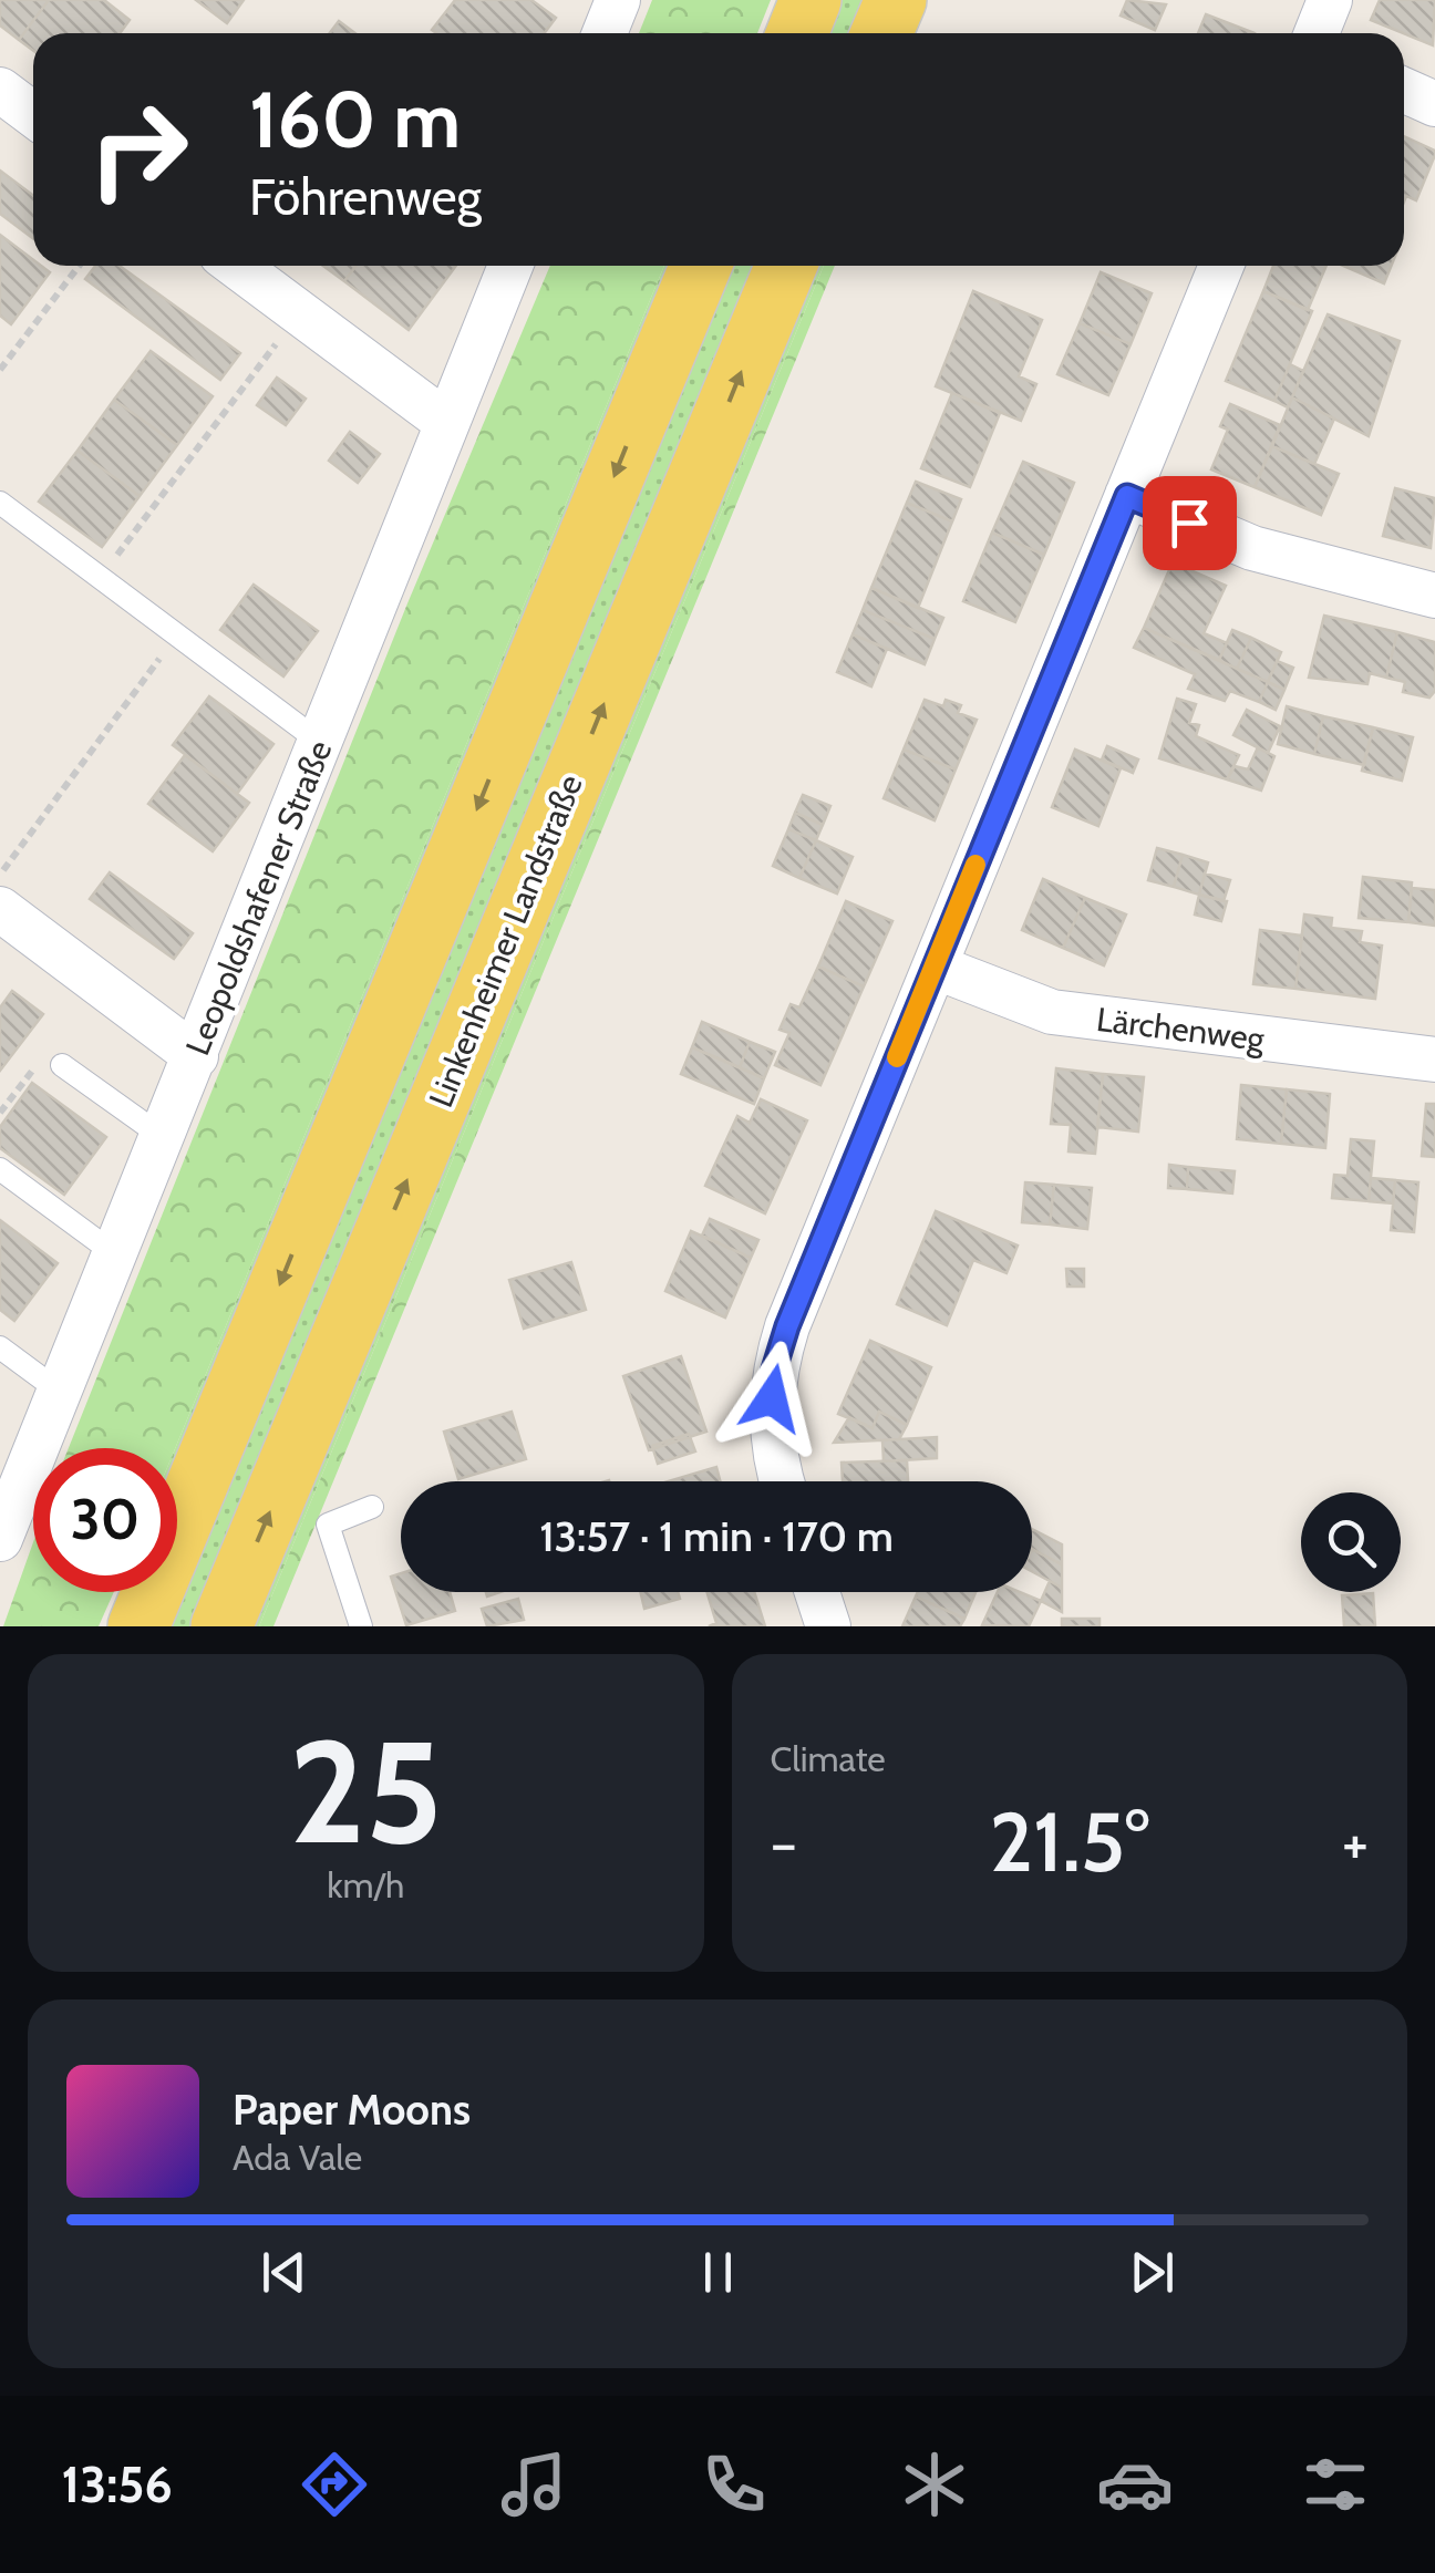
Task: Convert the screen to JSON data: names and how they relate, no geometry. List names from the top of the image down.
{
  "streets": {
    "main road": ["Linkenheimer Landstraße"],
    "street": ["Leopoldshafener Straße", "Lärchenweg"]
  },
  "page": {
    "turn": ["160 m", "Föhrenweg"],
    "limit": "30",
    "trip": "13:57 · 1 min · 170 m",
    "tile": [
      ["25", "km/h"],
      "Climate"
    ],
    "heat": ["−", "21.5°", "+"],
    "song": ["Paper Moons", "Ada Vale"],
    "tabs": "13:56"
  }
}
